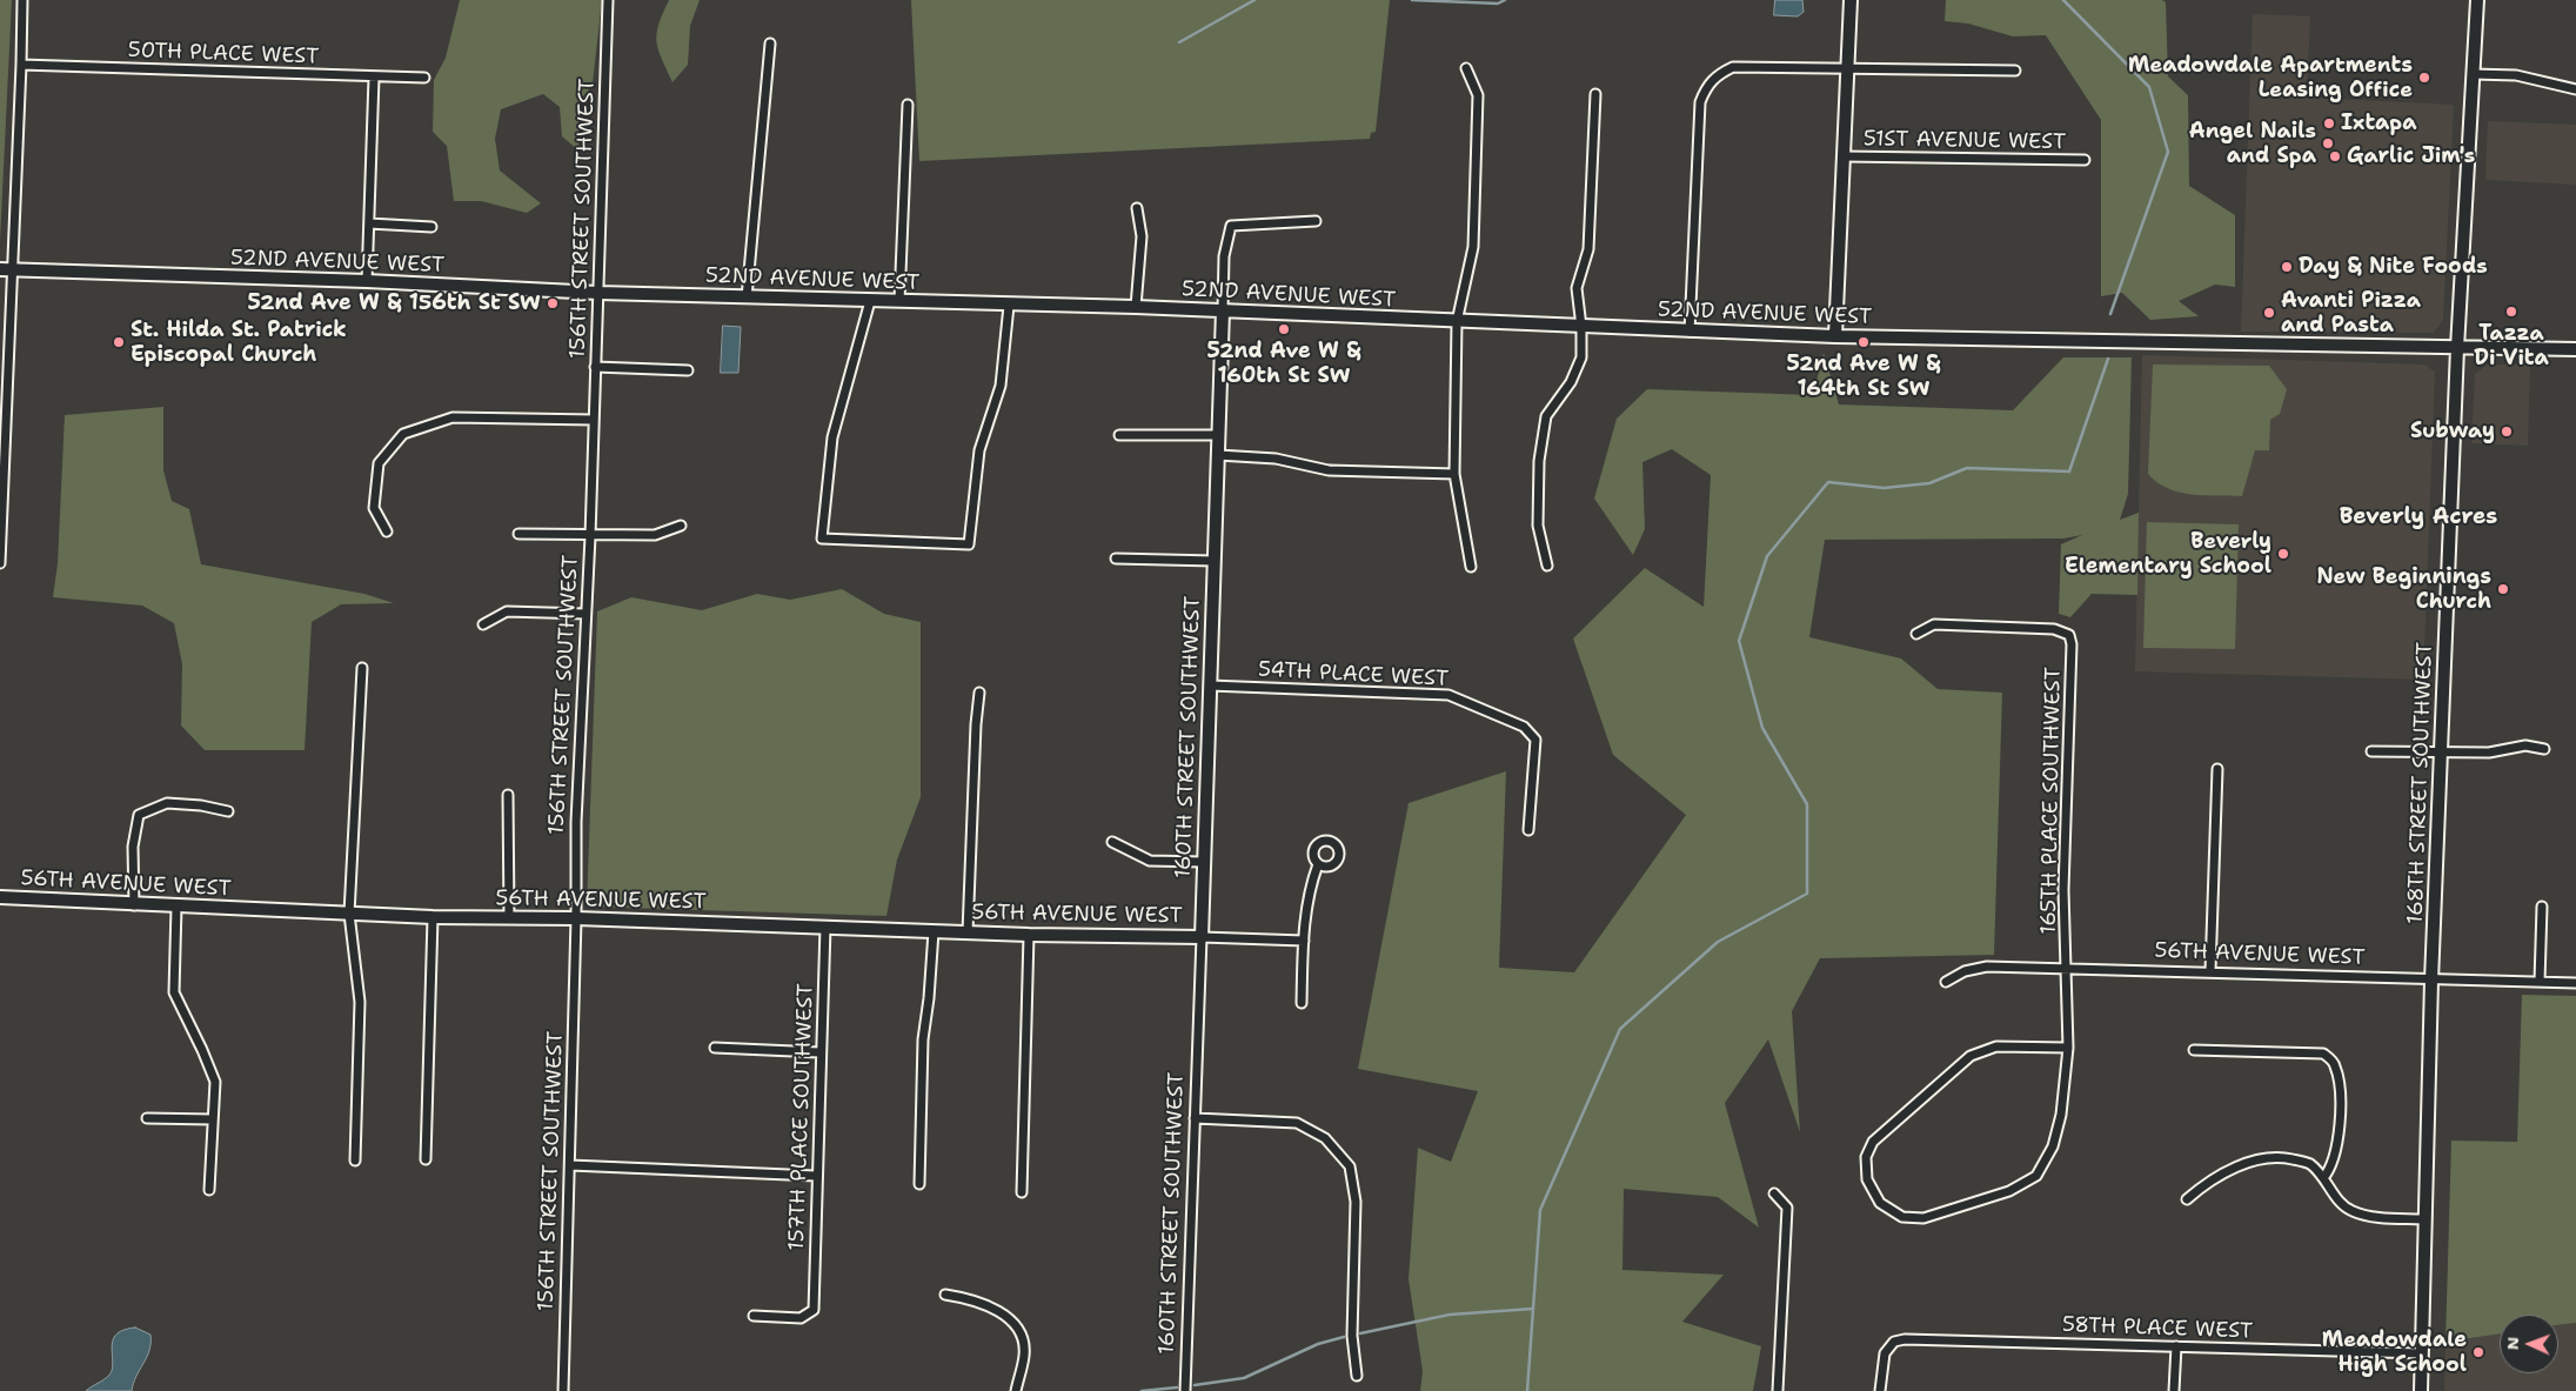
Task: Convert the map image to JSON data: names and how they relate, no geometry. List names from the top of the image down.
{
  "streets": {
    "street": [
      "50TH PLACE WEST",
      "51ST AVENUE WEST",
      "156TH STREET SOUTHWEST",
      "52ND AVENUE WEST",
      "54TH PLACE WEST",
      "160TH STREET SOUTHWEST",
      "168TH STREET SOUTHWEST",
      "165TH PLACE SOUTHWEST",
      "56TH AVENUE WEST",
      "157TH PLACE SOUTHWEST",
      "58TH PLACE WEST"
    ]
  },
  "crossings": [
    ["156TH STREET SOUTHWEST", "52ND AVENUE WEST"],
    ["156TH STREET SOUTHWEST", "56TH AVENUE WEST"],
    ["52ND AVENUE WEST", "160TH STREET SOUTHWEST"],
    ["52ND AVENUE WEST", "168TH STREET SOUTHWEST"],
    ["54TH PLACE WEST", "160TH STREET SOUTHWEST"],
    ["160TH STREET SOUTHWEST", "56TH AVENUE WEST"],
    ["168TH STREET SOUTHWEST", "56TH AVENUE WEST"],
    ["168TH STREET SOUTHWEST", "58TH PLACE WEST"],
    ["165TH PLACE SOUTHWEST", "56TH AVENUE WEST"],
    ["56TH AVENUE WEST", "157TH PLACE SOUTHWEST"]
  ],
  "districts": ["Beverly Acres"],
  "places": [
    "Meadowdale Apartments Leasing Office",
    "Ixtapa",
    "Angel Nails and Spa",
    "Garlic Jim's",
    "Day & Nite Foods",
    "52nd Ave W & 156th St SW",
    "Tazza Di Vita",
    "Avanti Pizza and Pasta",
    "52nd Ave W & 160th St SW",
    "St. Hilda St. Patrick Episcopal Church",
    "52nd Ave W & 164th St SW",
    "Subway",
    "Beverly Elementary School",
    "New Beginnings Church",
    "Meadowdale High School"
  ],
  "north": "left"
}
